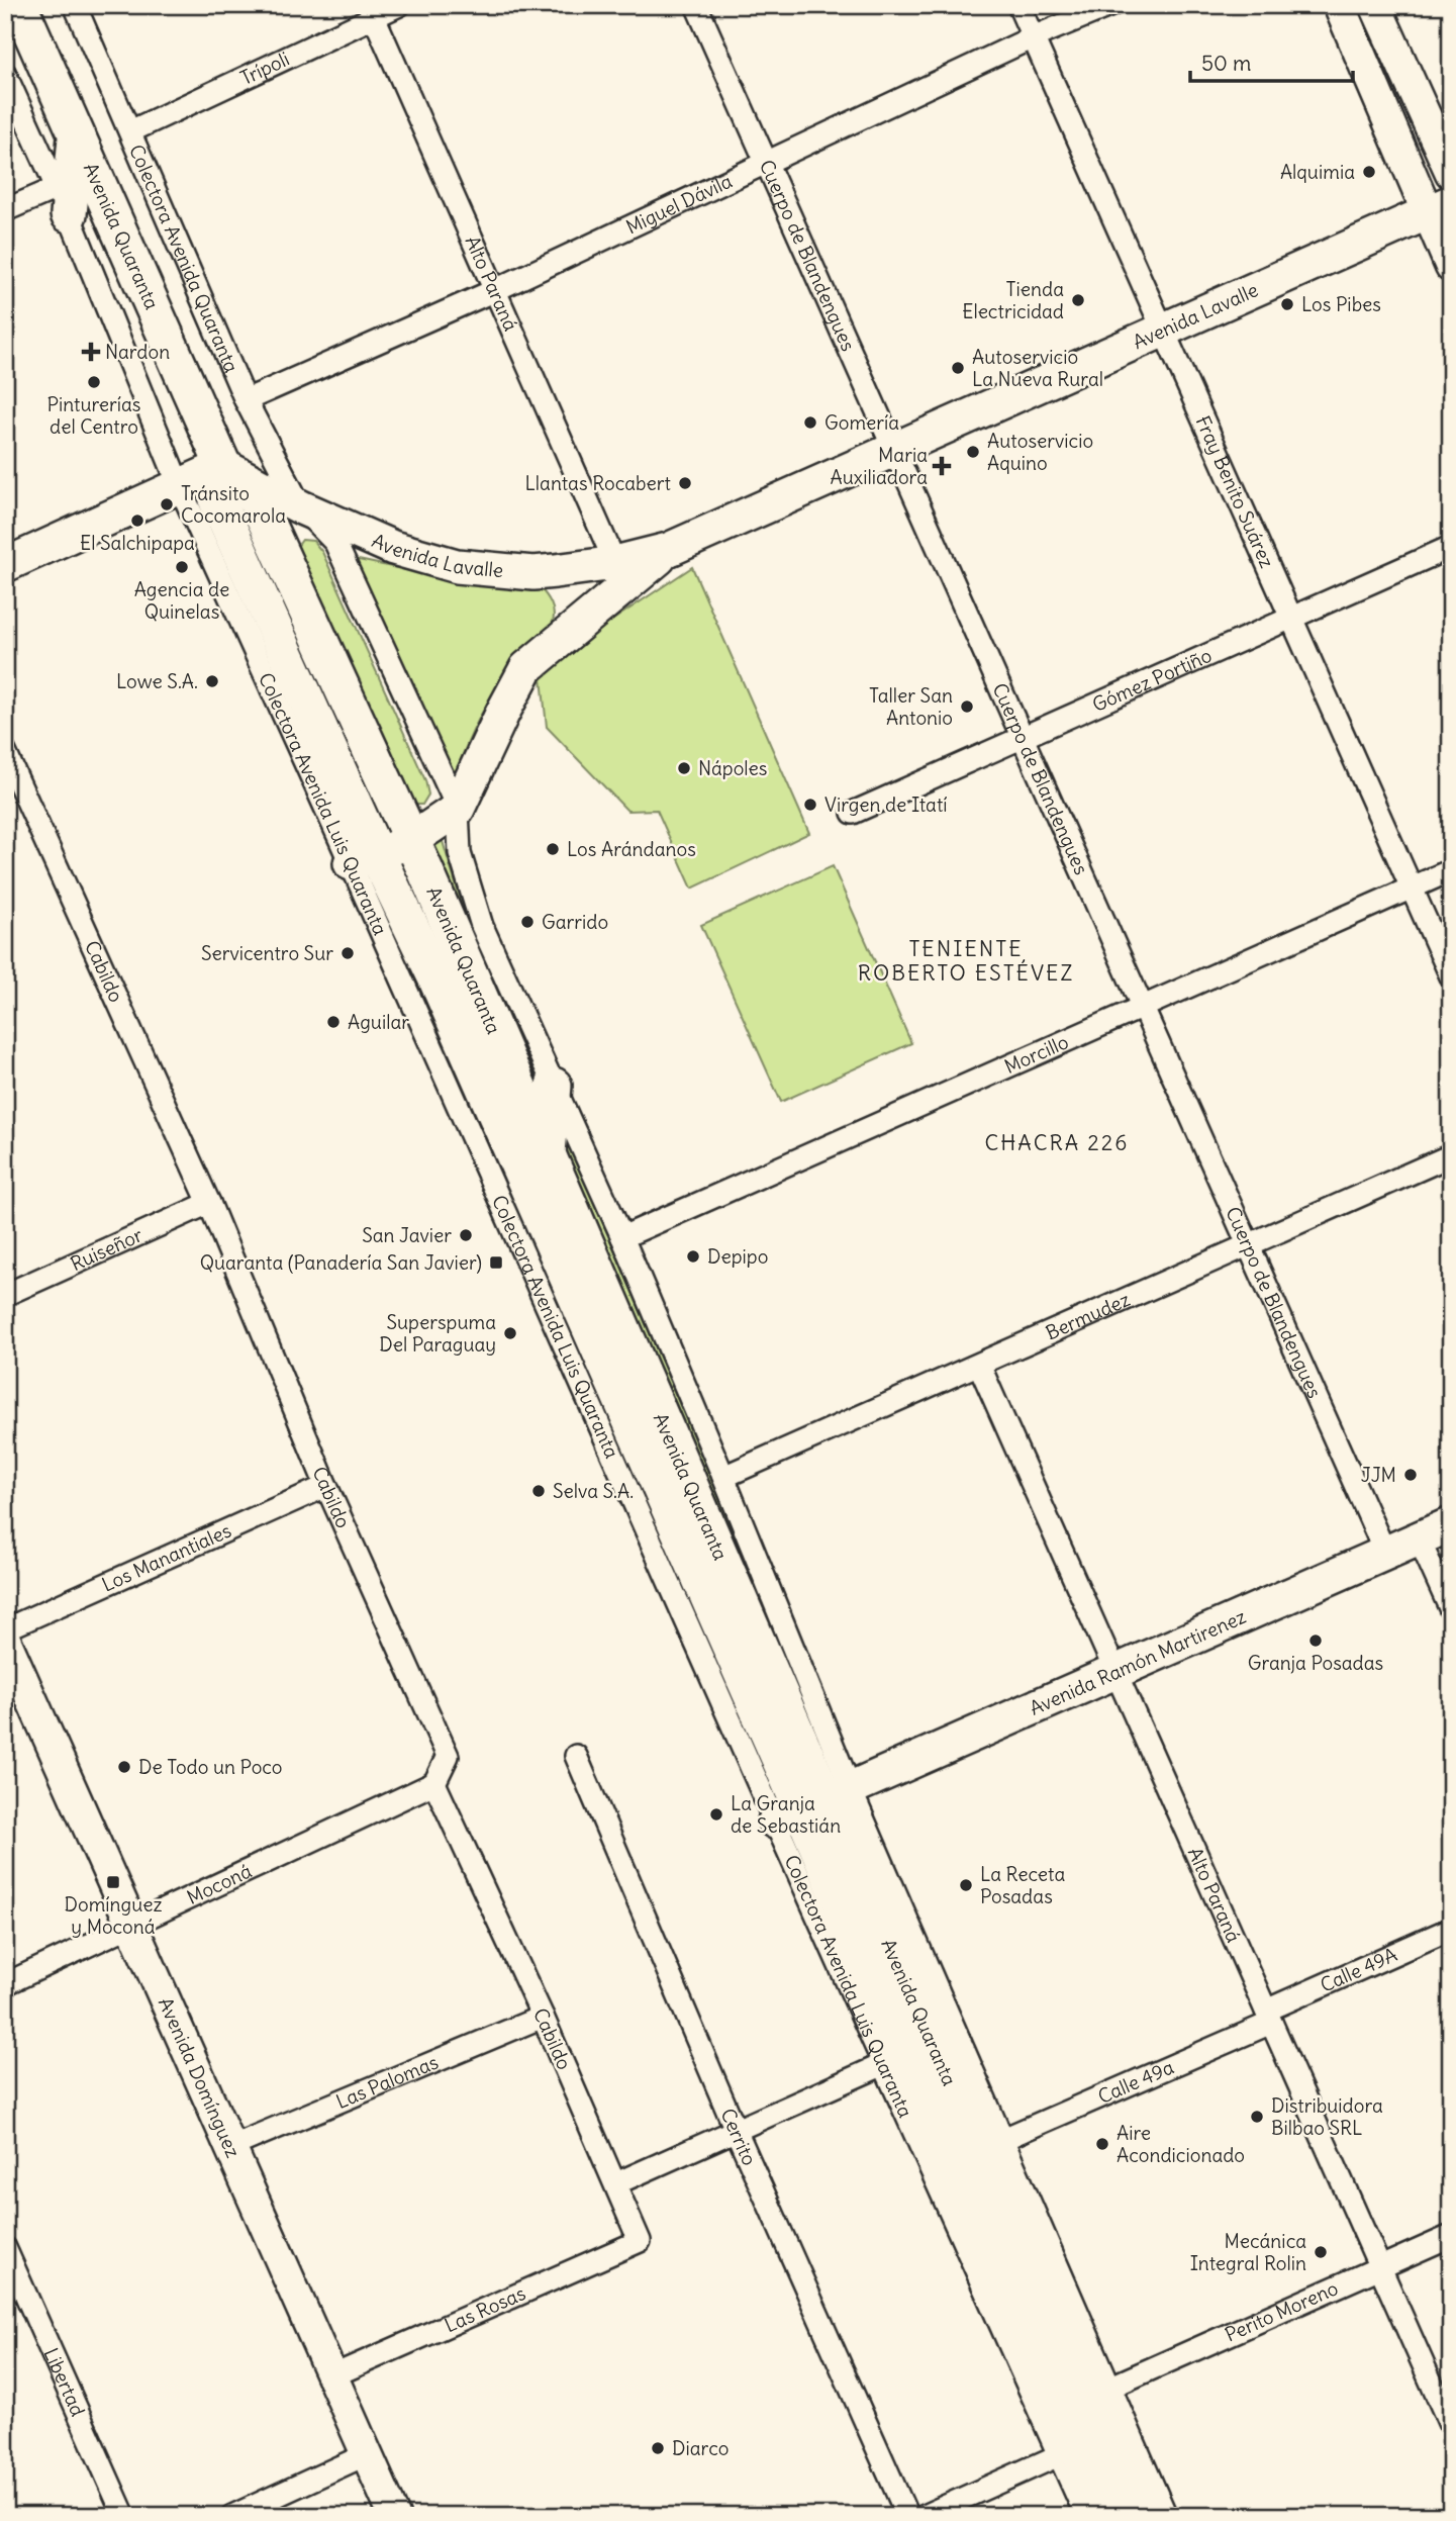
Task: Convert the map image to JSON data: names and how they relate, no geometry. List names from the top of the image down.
{
  "streets": {
    "highway": ["Avenida Quaranta"],
    "main road": ["Avenida Lavalle", "Avenida Ramón Martirenez", "Avenida Domínguez"],
    "street": [
      "Trípoli",
      "Miguel Dávila",
      "Cuerpo de Blandengues",
      "Colectora Avenida Quaranta",
      "Alto Paraná",
      "Fray Benito Suárez",
      "Gómez Portiño",
      "Colectora Avenida Luis Quaranta",
      "Cabildo",
      "Morcillo",
      "Ruiseñor",
      "Bermudez",
      "Los Manantiales",
      "Moconá",
      "Calle 49A",
      "Calle 49a",
      "Las Palomas",
      "Cerrito",
      "Las Rosas",
      "Perito Moreno",
      "Libertad"
    ]
  },
  "crossings": [
    ["Trípoli", "Colectora Avenida Quaranta"],
    ["Trípoli", "Alto Paraná"],
    ["Miguel Dávila", "Cuerpo de Blandengues"],
    ["Miguel Dávila", "Colectora Avenida Quaranta"],
    ["Miguel Dávila", "Alto Paraná"],
    ["Miguel Dávila", "Fray Benito Suárez"],
    ["Avenida Quaranta", "Avenida Lavalle"],
    ["Avenida Quaranta", "Colectora Avenida Luis Quaranta"],
    ["Avenida Quaranta", "Avenida Ramón Martirenez"],
    ["Cuerpo de Blandengues", "Avenida Lavalle"],
    ["Cuerpo de Blandengues", "Gómez Portiño"],
    ["Cuerpo de Blandengues", "Morcillo"],
    ["Cuerpo de Blandengues", "Bermudez"],
    ["Cuerpo de Blandengues", "Avenida Ramón Martirenez"],
    ["Colectora Avenida Quaranta", "Avenida Lavalle"],
    ["Colectora Avenida Quaranta", "Colectora Avenida Luis Quaranta"],
    ["Alto Paraná", "Avenida Lavalle"],
    ["Alto Paraná", "Bermudez"],
    ["Alto Paraná", "Avenida Ramón Martirenez"],
    ["Alto Paraná", "Calle 49A"],
    ["Alto Paraná", "Calle 49a"],
    ["Alto Paraná", "Perito Moreno"],
    ["Avenida Lavalle", "Fray Benito Suárez"],
    ["Avenida Lavalle", "Colectora Avenida Luis Quaranta"],
    ["Fray Benito Suárez", "Gómez Portiño"],
    ["Fray Benito Suárez", "Morcillo"],
    ["Colectora Avenida Luis Quaranta", "Morcillo"],
    ["Colectora Avenida Luis Quaranta", "Bermudez"],
    ["Colectora Avenida Luis Quaranta", "Avenida Ramón Martirenez"],
    ["Colectora Avenida Luis Quaranta", "Calle 49a"],
    ["Colectora Avenida Luis Quaranta", "Perito Moreno"],
    ["Cabildo", "Ruiseñor"],
    ["Cabildo", "Los Manantiales"],
    ["Cabildo", "Moconá"],
    ["Cabildo", "Las Palomas"],
    ["Cabildo", "Las Rosas"],
    ["Moconá", "Avenida Domínguez"],
    ["Calle 49A", "Calle 49a"],
    ["Avenida Domínguez", "Las Palomas"],
    ["Avenida Domínguez", "Las Rosas"]
  ],
  "districts": ["TENIENTE ROBERTO ESTÉVEZ", "CHACRA 226"],
  "places": {
    "other": [
      "Alquimia",
      "Tienda Electricidad",
      "Los Pibes",
      "Autoservicio La Nueva Rural",
      "Pinturerías del Centro",
      "Gomería",
      "Autoservicio Aquino",
      "Llantas Rocabert",
      "Tránsito Cocomarola",
      "El Salchipapa",
      "Agencia de Quinelas",
      "Lowe S.A.",
      "Taller San Antonio",
      "Nápoles",
      "Virgen de Itatí",
      "Los Arándanos",
      "Garrido",
      "Servicentro Sur",
      "Aguilar",
      "San Javier",
      "Depipo",
      "Superspuma Del Paraguay",
      "JJM",
      "Selva S.A.",
      "Granja Posadas",
      "De Todo un Poco",
      "La Granja de Sebastián",
      "La Receta Posadas",
      "Distribuidora Bilbao SRL",
      "Aire Acondicionado",
      "Mecánica Integral Rolin",
      "Diarco"
    ],
    "health": ["Nardon", "Maria Auxiliadora"],
    "transit": ["Quaranta (Panadería San Javier)", "Domínguez y Moconá"]
  },
  "scale_bar": "50 m"
}
